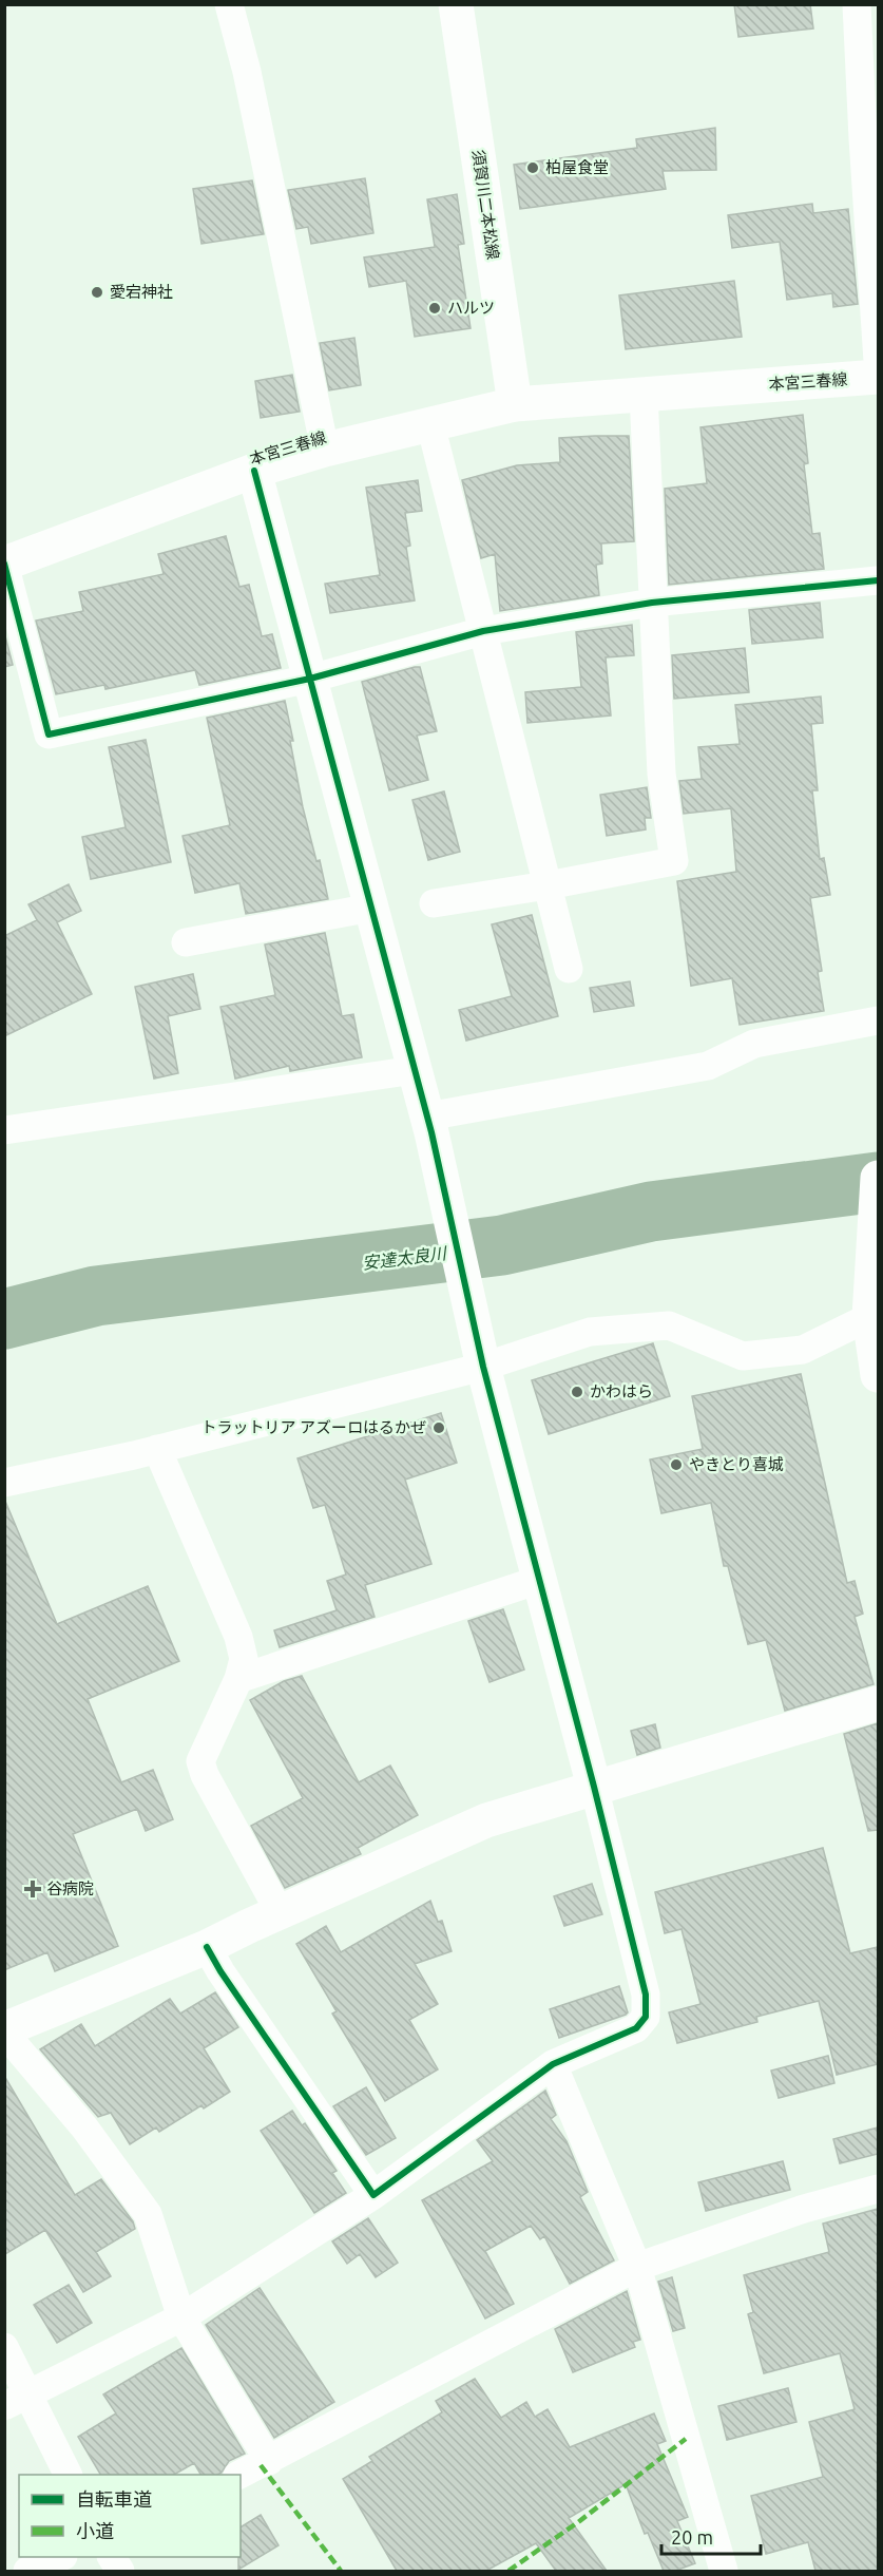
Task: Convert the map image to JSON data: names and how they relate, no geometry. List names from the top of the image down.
{
  "streets": {
    "street": ["須賀川二本松線", "本宮三春線"]
  },
  "crossings": [
    ["須賀川二本松線", "本宮三春線"]
  ],
  "water": ["安達太良川"],
  "places": {
    "other": [
      "柏屋食堂",
      "愛宕神社",
      "ハルツ",
      "かわはら",
      "トラットリア アズーロはるかぜ",
      "やきとり喜城"
    ],
    "health": ["谷病院"]
  },
  "legend": ["自転車道", "小道"],
  "scale_bar": "20 m"
}
